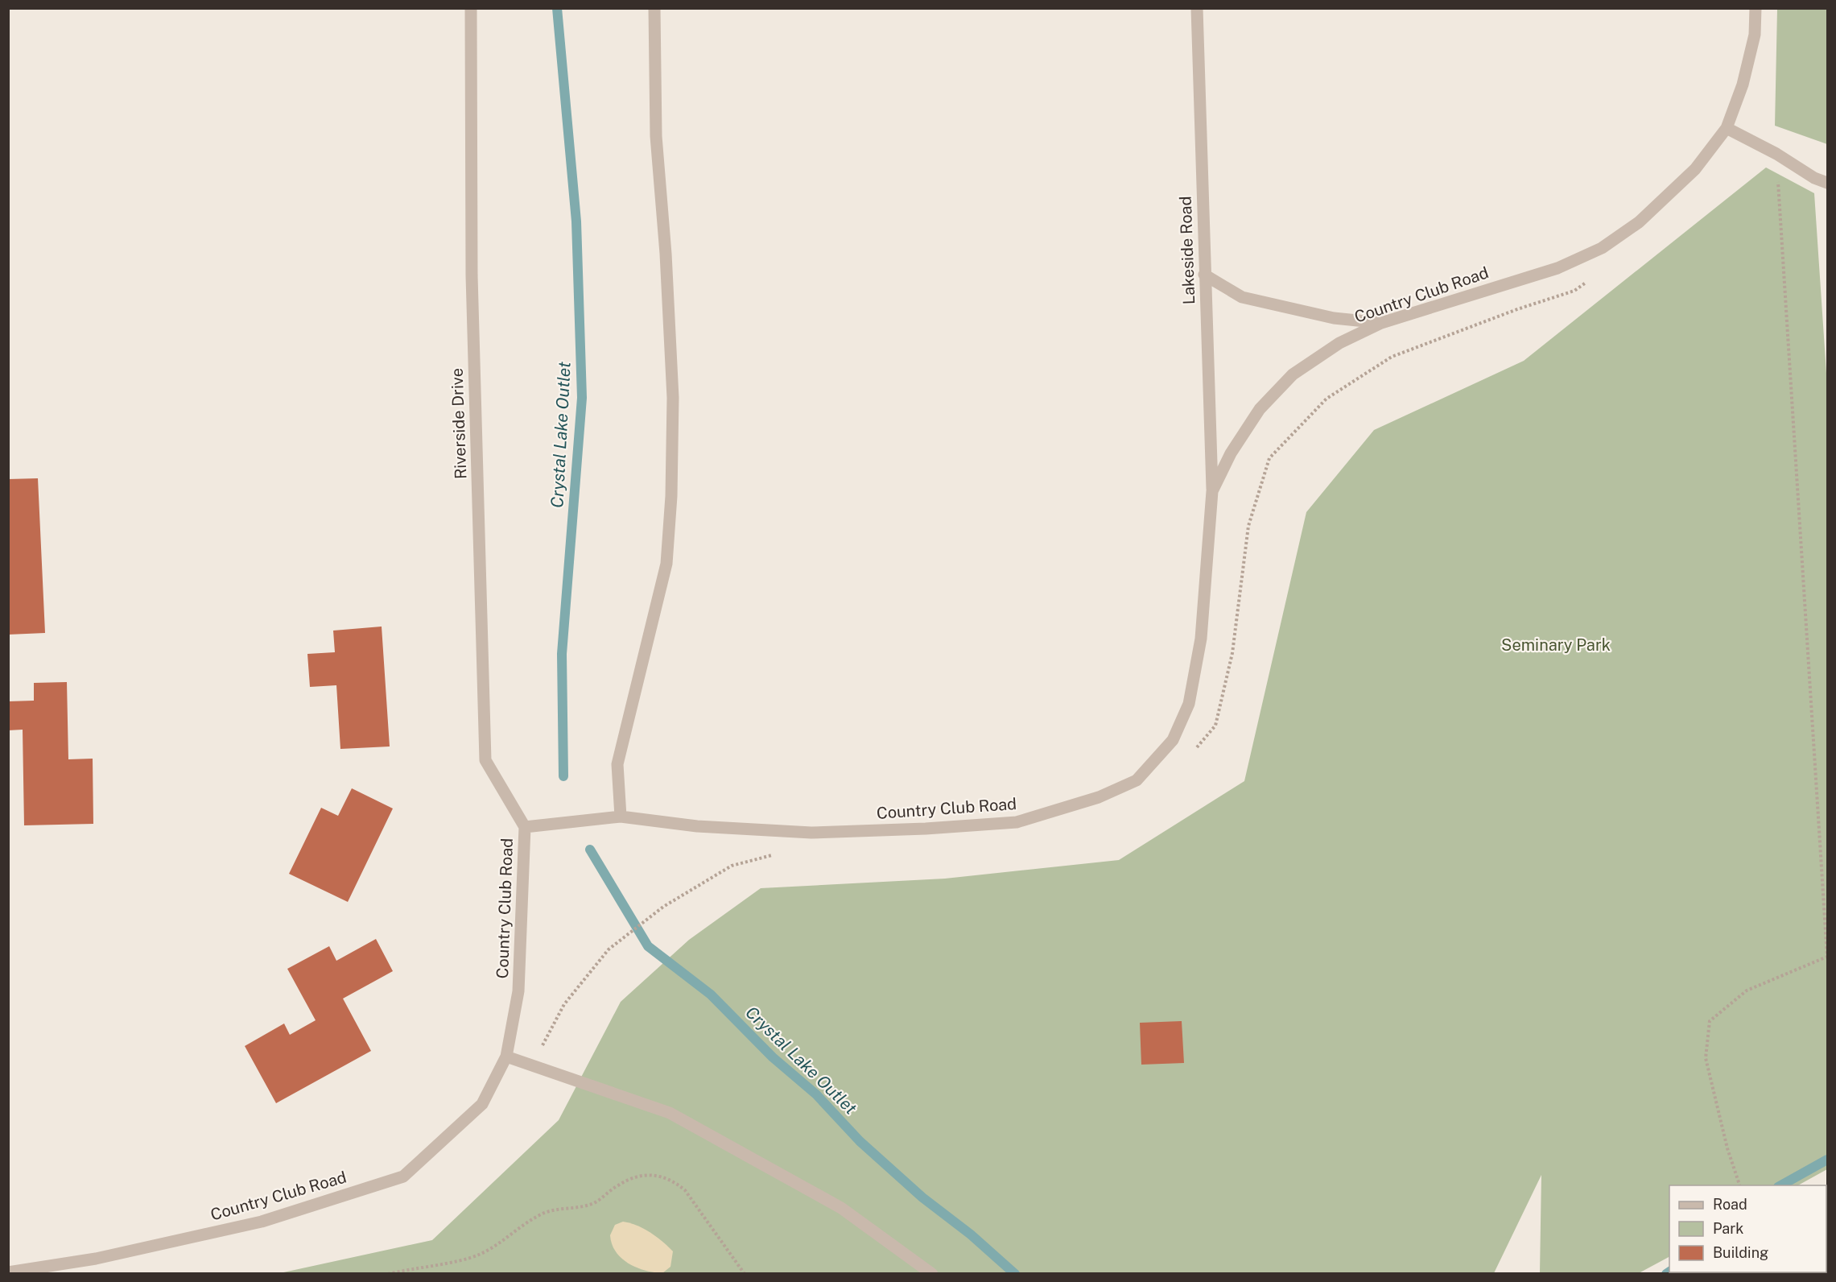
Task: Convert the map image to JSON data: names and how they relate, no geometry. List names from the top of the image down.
{
  "streets": {
    "street": ["Lakeside Road", "Country Club Road", "Riverside Drive"]
  },
  "crossings": [
    ["Lakeside Road", "Country Club Road"],
    ["Country Club Road", "Riverside Drive"]
  ],
  "water": ["Crystal Lake Outlet"],
  "parks": ["Seminary Park"],
  "legend": ["Road", "Park", "Building"]
}
